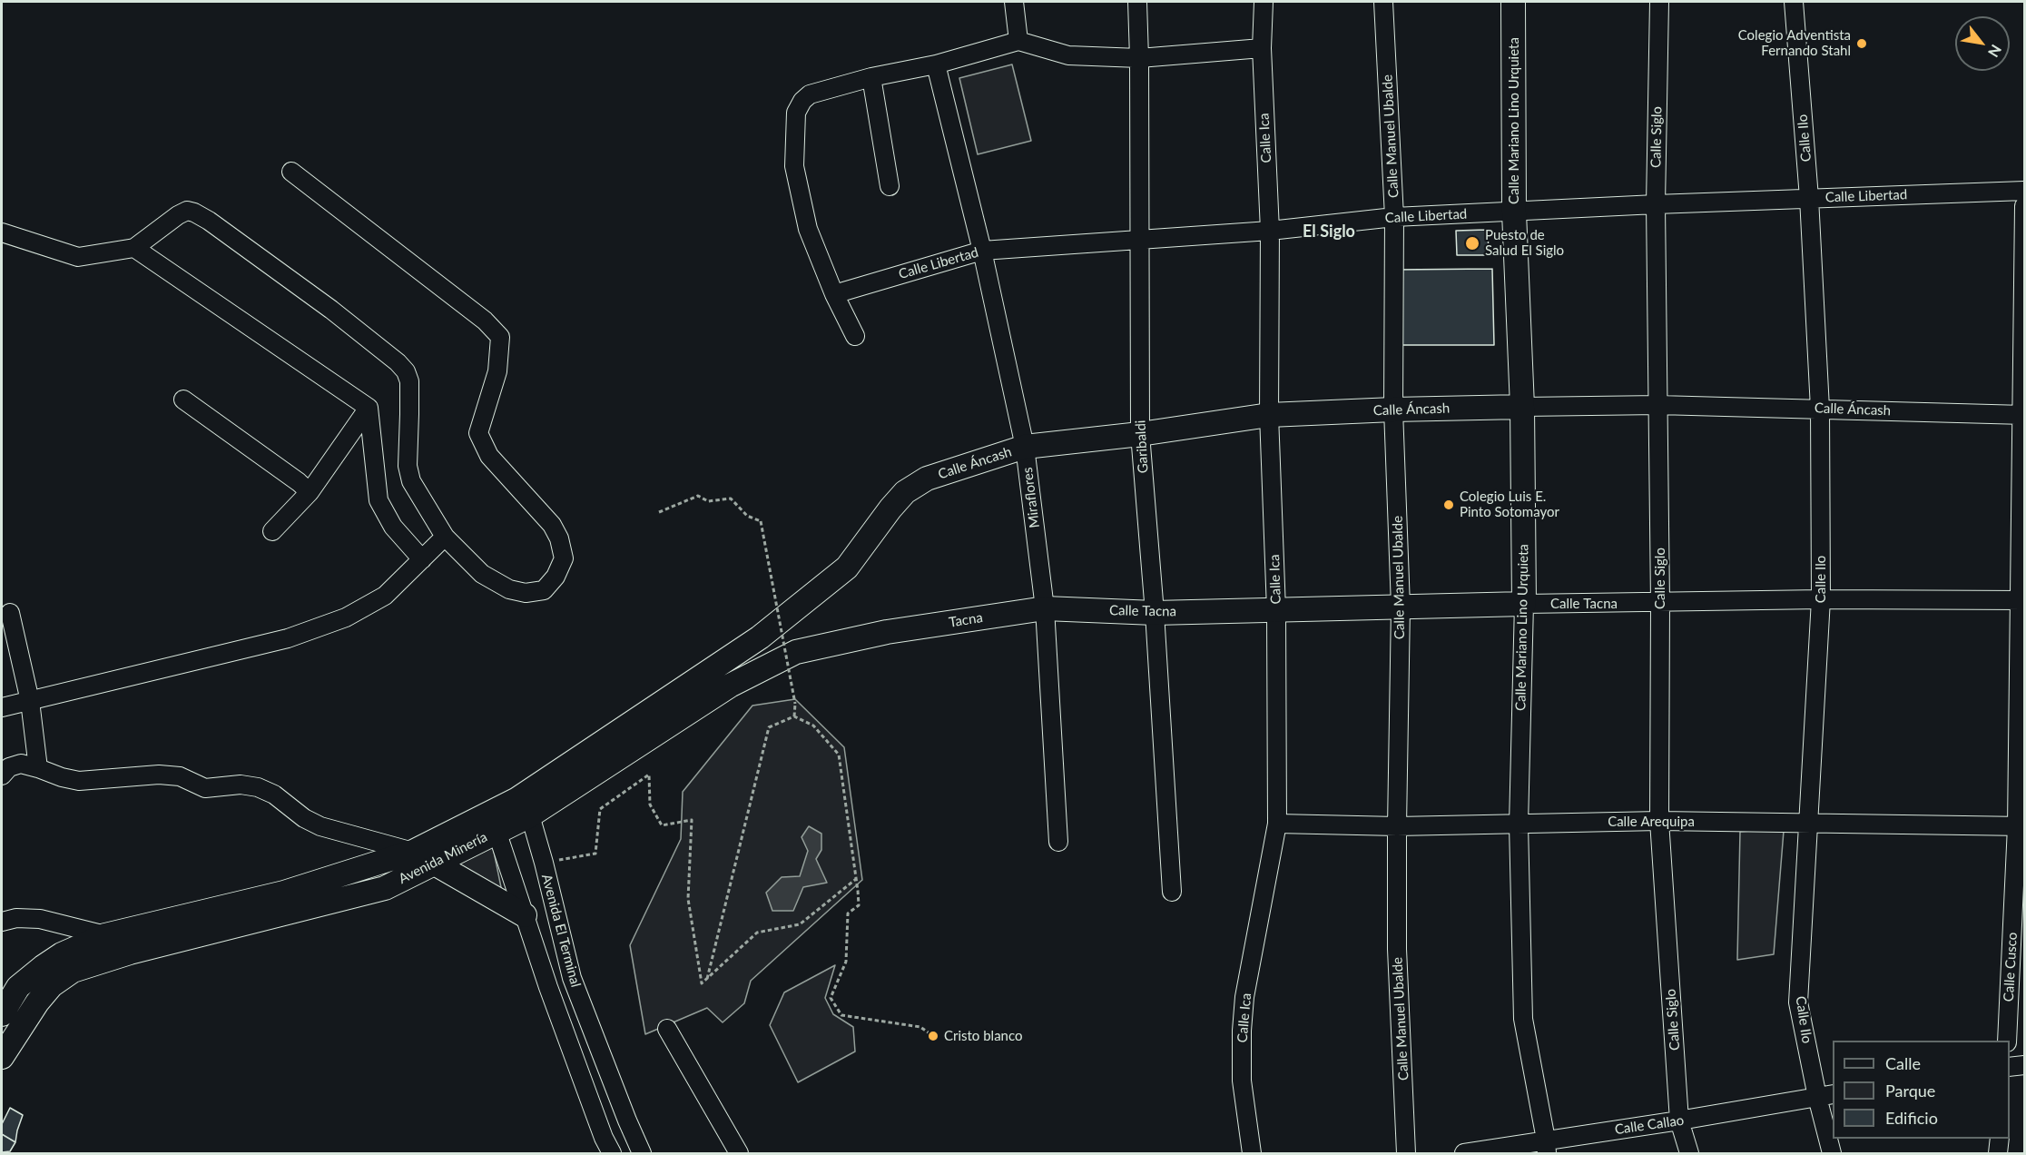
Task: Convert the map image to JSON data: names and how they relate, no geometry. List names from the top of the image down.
{
  "streets": {
    "main road": [
      "Calle Mariano Lino Urquieta",
      "Calle Áncash",
      "Calle Tacna",
      "Tacna",
      "Avenida Minería"
    ],
    "street": [
      "Calle Manuel Ubalde",
      "Calle Siglo",
      "Calle Ica",
      "Calle Ilo",
      "Calle Libertad",
      "Garibaldi",
      "Miraflores",
      "Calle Arequipa",
      "Avenida El Terminal",
      "Calle Cusco",
      "Calle Callao"
    ]
  },
  "crossings": [
    ["Calle Mariano Lino Urquieta", "Calle Libertad"],
    ["Calle Mariano Lino Urquieta", "Calle Áncash"],
    ["Calle Mariano Lino Urquieta", "Calle Tacna"],
    ["Calle Mariano Lino Urquieta", "Calle Arequipa"],
    ["Calle Mariano Lino Urquieta", "Calle Callao"],
    ["Calle Manuel Ubalde", "Calle Libertad"],
    ["Calle Manuel Ubalde", "Calle Áncash"],
    ["Calle Manuel Ubalde", "Calle Tacna"],
    ["Calle Manuel Ubalde", "Calle Arequipa"],
    ["Calle Siglo", "Calle Libertad"],
    ["Calle Siglo", "Calle Áncash"],
    ["Calle Siglo", "Calle Tacna"],
    ["Calle Siglo", "Calle Arequipa"],
    ["Calle Siglo", "Calle Callao"],
    ["Calle Ica", "Calle Libertad"],
    ["Calle Ica", "Calle Áncash"],
    ["Calle Ica", "Calle Tacna"],
    ["Calle Ica", "Calle Arequipa"],
    ["Calle Ilo", "Calle Libertad"],
    ["Calle Ilo", "Calle Áncash"],
    ["Calle Ilo", "Calle Tacna"],
    ["Calle Ilo", "Calle Arequipa"],
    ["Calle Ilo", "Calle Callao"],
    ["Calle Libertad", "Garibaldi"],
    ["Calle Libertad", "Miraflores"],
    ["Calle Áncash", "Garibaldi"],
    ["Calle Áncash", "Miraflores"],
    ["Calle Áncash", "Avenida Minería"],
    ["Calle Áncash", "Calle Cusco"],
    ["Garibaldi", "Calle Tacna"],
    ["Miraflores", "Calle Tacna"],
    ["Miraflores", "Tacna"],
    ["Calle Tacna", "Tacna"],
    ["Calle Tacna", "Calle Cusco"],
    ["Tacna", "Avenida Minería"],
    ["Calle Arequipa", "Calle Cusco"],
    ["Avenida Minería", "Avenida El Terminal"]
  ],
  "districts": ["El Siglo"],
  "places": [
    "Colegio Adventista Fernando Stahl",
    "Puesto de Salud El Siglo",
    "Colegio Luis E. Pinto Sotomayor",
    "Cristo blanco"
  ],
  "legend": ["Calle", "Parque", "Edificio"],
  "north": "bottom right"
}
